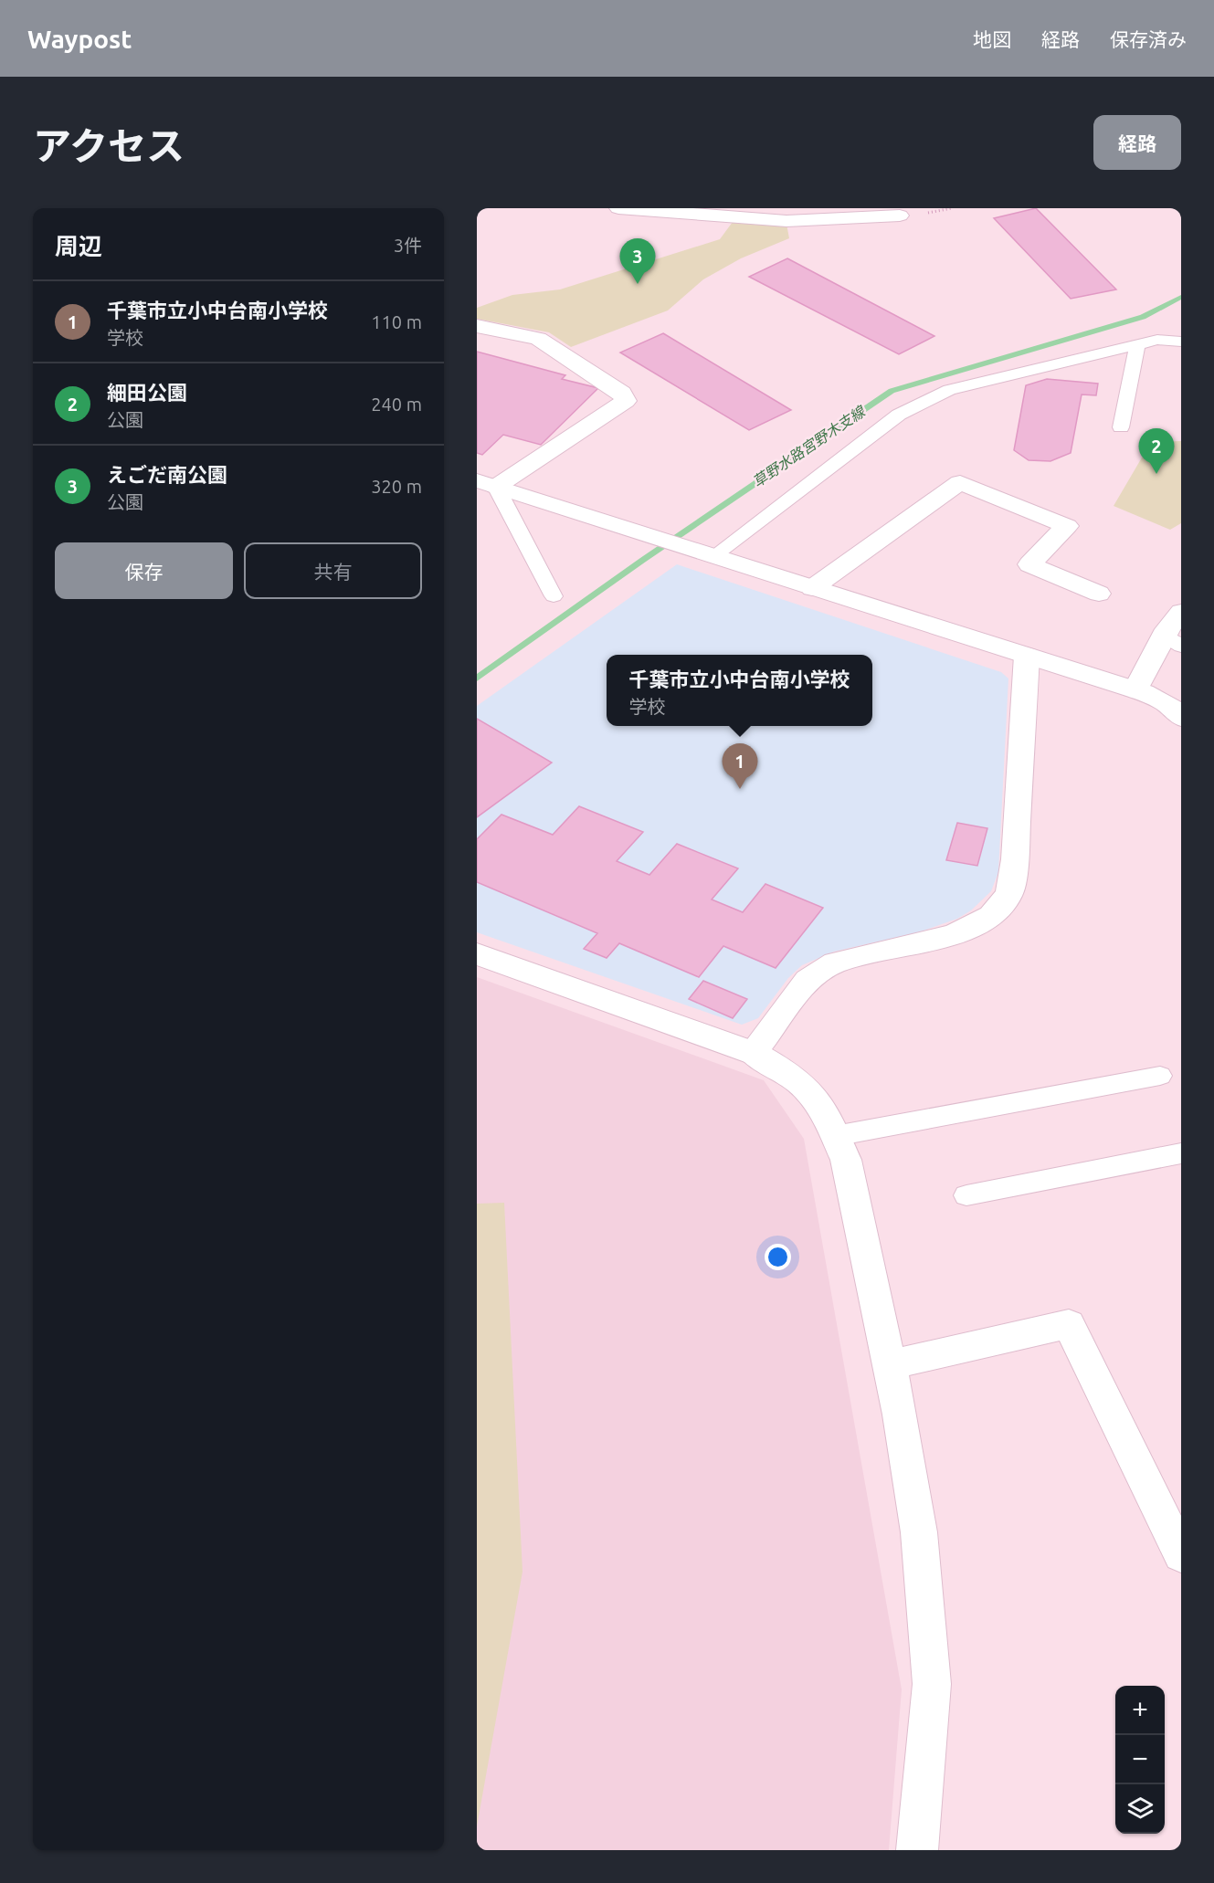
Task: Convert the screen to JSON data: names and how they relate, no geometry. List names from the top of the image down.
{
  "water": ["草野水路宮野木支線"],
  "page": {
    "header": "Waypost",
    "nav": ["地図", "経路", "保存済み"],
    "title": "アクセス",
    "buttons": [
      "経路",
      ["保存", "共有"]
    ],
    "heading": ["周辺", "3件"],
    "pins": ["3", "2", "1"],
    "list": [
      {
        "mark": "1",
        "name": "千葉市立小中台南小学校",
        "note": "学校",
        "value": "110 m"
      },
      {
        "mark": "2",
        "name": "細田公園",
        "note": "公園",
        "value": "240 m"
      },
      {
        "mark": "3",
        "name": "えごだ南公園",
        "note": "公園",
        "value": "320 m"
      }
    ],
    "popup": ["千葉市立小中台南小学校", "学校"],
    "map_buttons": ["+", "−"]
  }
}
